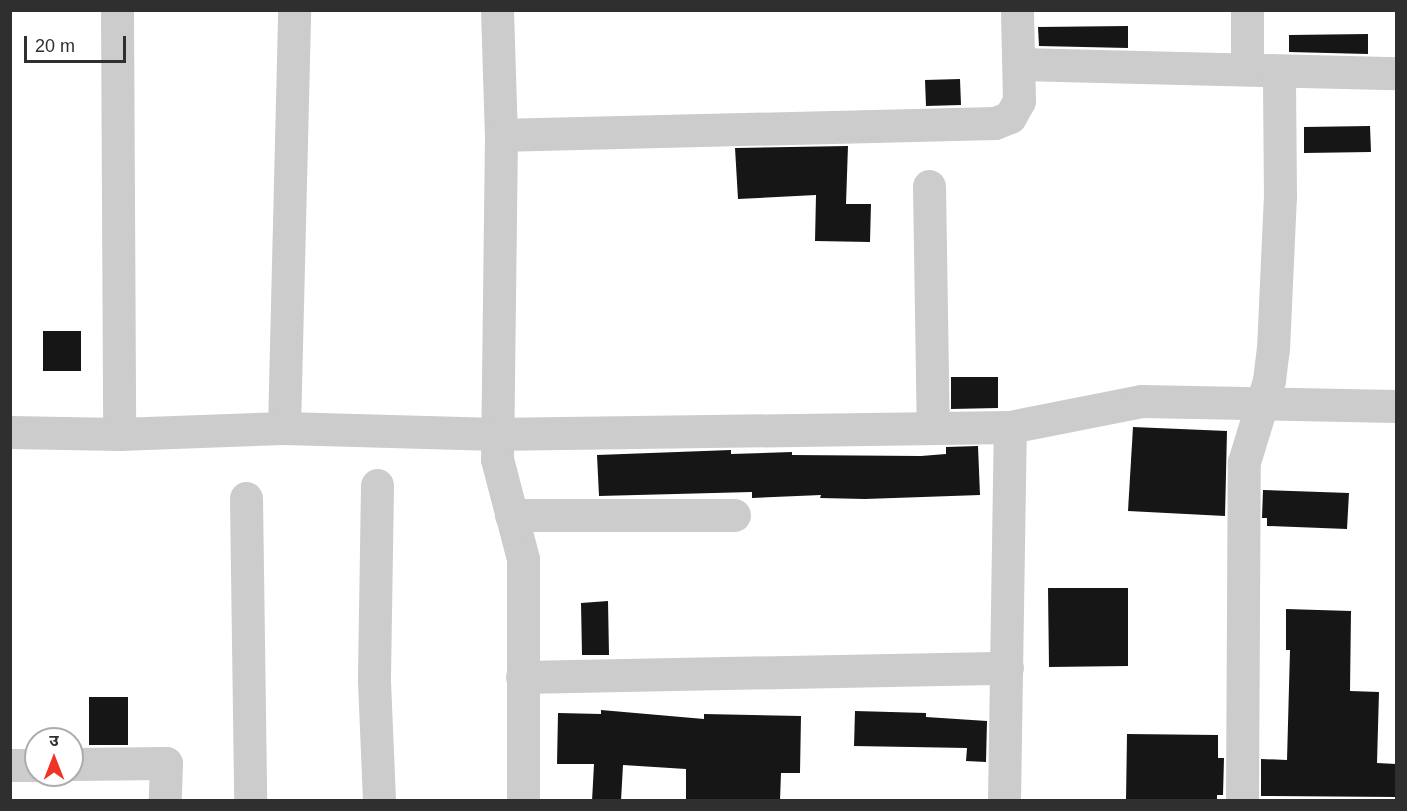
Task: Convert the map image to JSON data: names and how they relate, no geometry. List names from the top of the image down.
{
  "scale_bar": "20 m",
  "north": "top"
}
